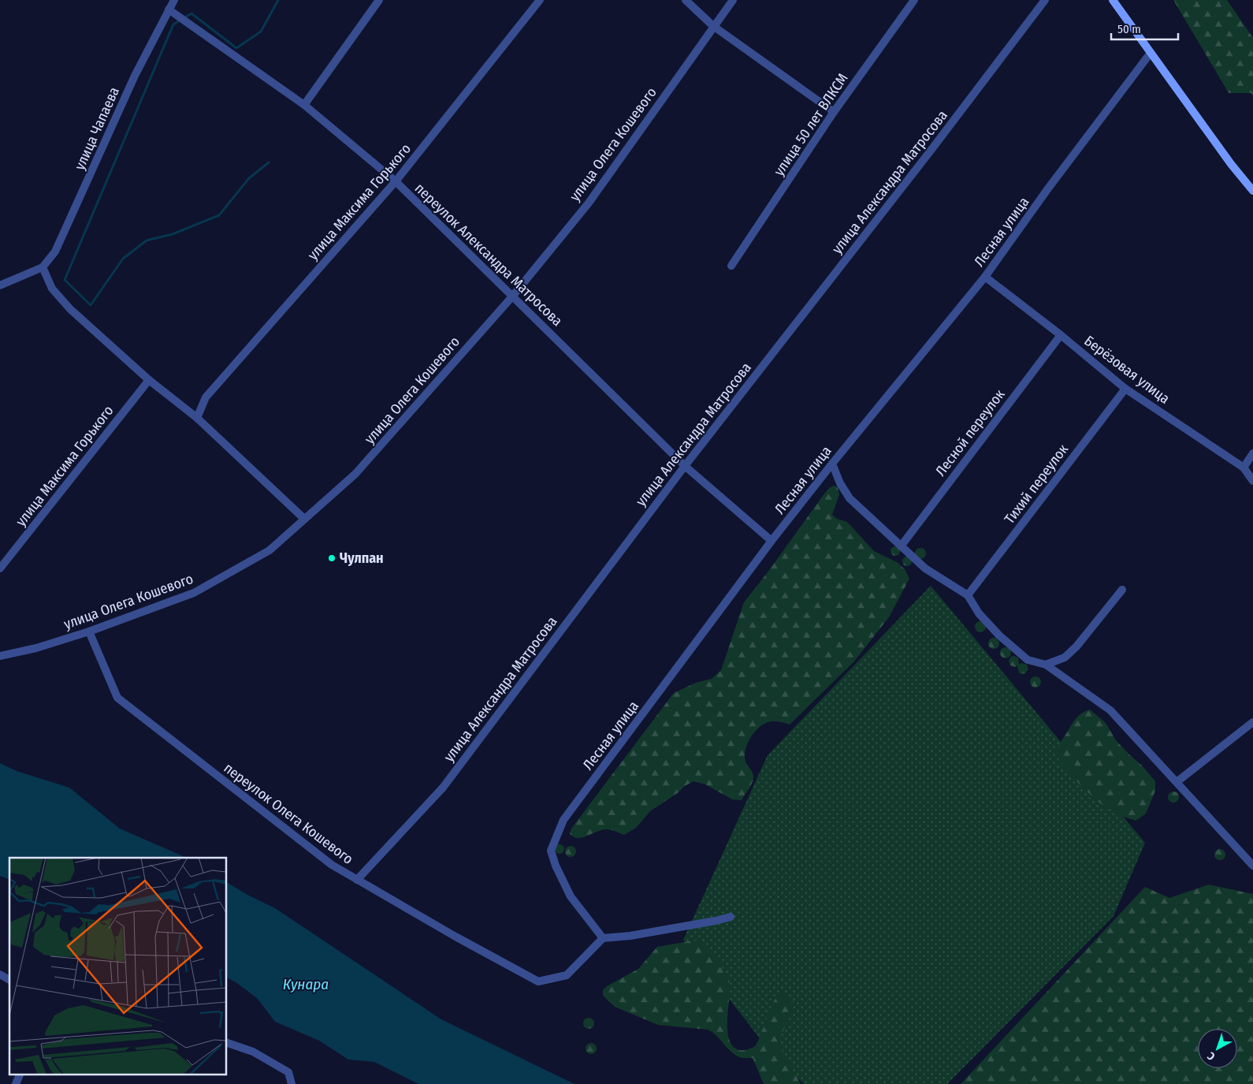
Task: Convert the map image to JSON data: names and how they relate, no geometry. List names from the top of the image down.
{
  "streets": {
    "street": [
      "улица 50 лет ВЛКСМ",
      "улица Чапаева",
      "улица Олега Кошевого",
      "улица Александра Матросова",
      "улица Максима Горького",
      "Лесная улица",
      "переулок Александра Матросова",
      "Берёзовая улица",
      "Лесной переулок",
      "Тихий переулок",
      "переулок Олега Кошевого"
    ]
  },
  "crossings": [
    ["улица Чапаева", "переулок Александра Матросова"],
    ["улица Олега Кошевого", "переулок Александра Матросова"],
    ["улица Олега Кошевого", "переулок Олега Кошевого"],
    ["улица Александра Матросова", "переулок Александра Матросова"],
    ["улица Александра Матросова", "переулок Олега Кошевого"],
    ["улица Максима Горького", "переулок Александра Матросова"],
    ["Лесная улица", "переулок Александра Матросова"],
    ["Лесная улица", "Берёзовая улица"],
    ["Лесная улица", "переулок Олега Кошевого"],
    ["Берёзовая улица", "Лесной переулок"],
    ["Берёзовая улица", "Тихий переулок"]
  ],
  "water": ["Кунара"],
  "places": ["Чулпан"],
  "scale_bar": "50 m",
  "north": "bottom left"
}
